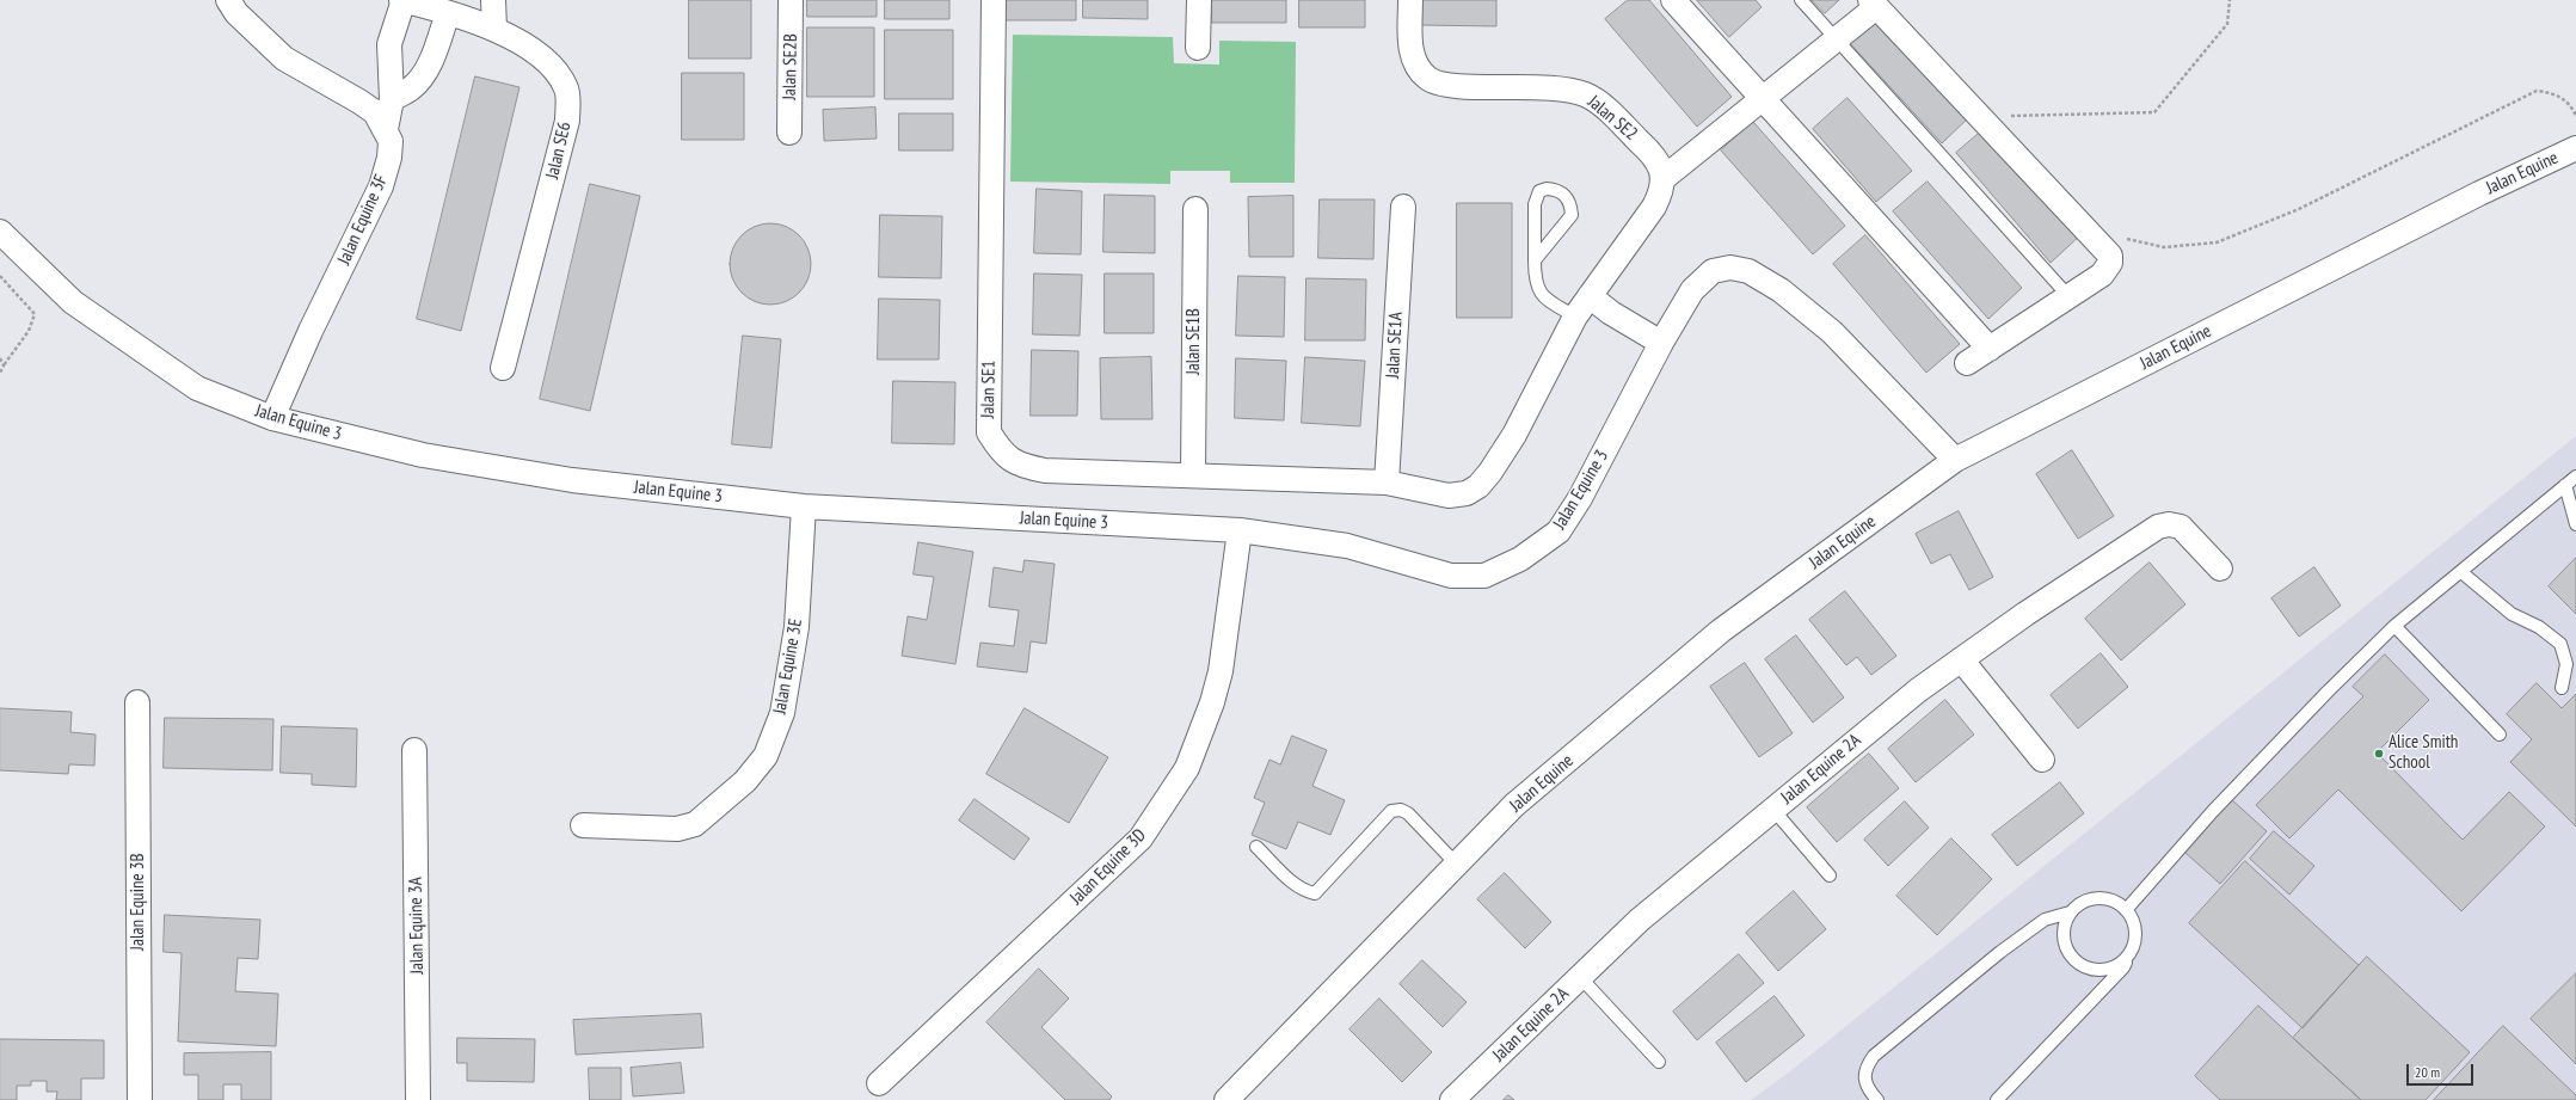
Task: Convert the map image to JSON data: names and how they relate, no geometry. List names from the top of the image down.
{
  "streets": {
    "street": [
      "Jalan SE2B",
      "Jalan SE2",
      "Jalan SE6",
      "Jalan Equine",
      "Jalan Equine 3F",
      "Jalan SE1B",
      "Jalan SE1A",
      "Jalan SE1",
      "Jalan Equine 3",
      "Jalan Equine 3E",
      "Jalan Equine 2A",
      "Jalan Equine 3D",
      "Jalan Equine 3B",
      "Jalan Equine 3A"
    ]
  },
  "crossings": [
    ["Jalan Equine", "Jalan Equine 3"],
    ["Jalan Equine 3F", "Jalan Equine 3"],
    ["Jalan SE1B", "Jalan SE1"],
    ["Jalan SE1A", "Jalan SE1"],
    ["Jalan Equine 3", "Jalan Equine 3E"],
    ["Jalan Equine 3", "Jalan Equine 3D"]
  ],
  "places": ["Alice Smith School"],
  "scale_bar": "20 m"
}
